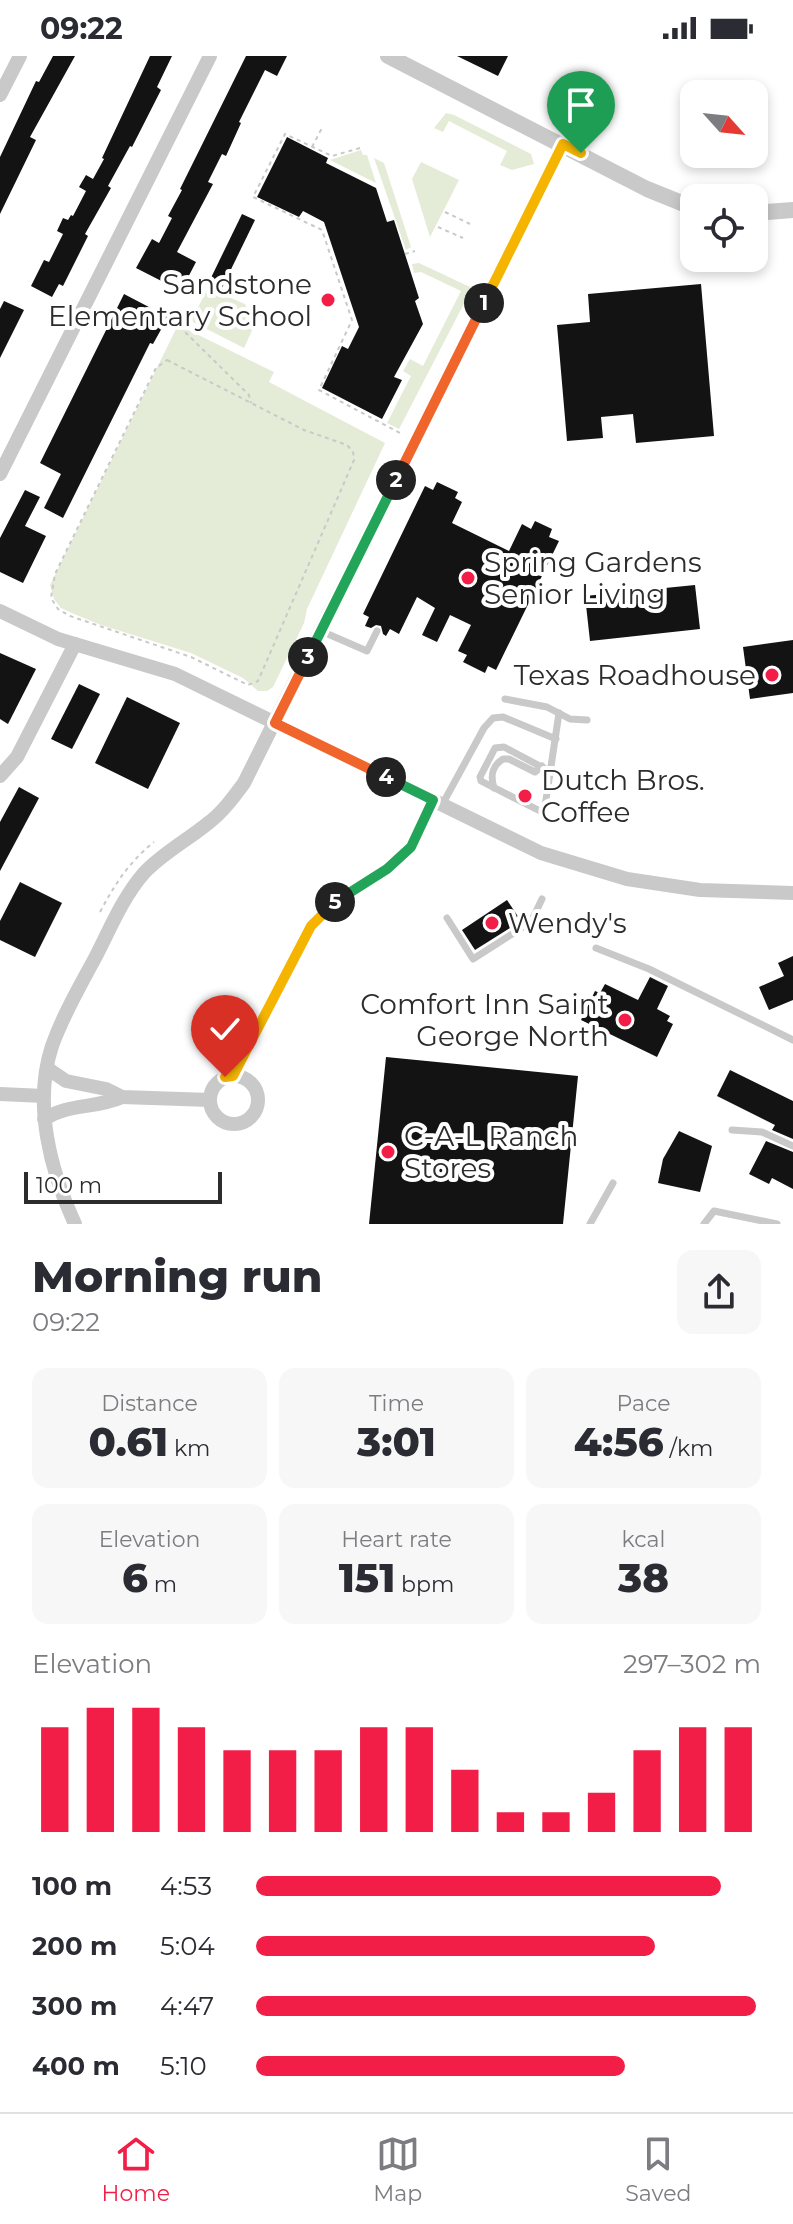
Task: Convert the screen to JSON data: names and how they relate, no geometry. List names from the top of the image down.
{
  "places": [
    "Sandstone Elementary School",
    "Spring Gardens Senior Living",
    "Texas Roadhouse",
    "Dutch Bros. Coffee",
    "Wendy's",
    "Comfort Inn Saint George North",
    "C-A-L Ranch Stores"
  ],
  "scale_bar": "100 m",
  "north": "bottom right",
  "page": {
    "status": "09:22",
    "pins": [
      "1",
      "2",
      "3",
      "4",
      "5"
    ],
    "scale": "100 m",
    "heading": ["Morning run", "09:22"],
    "stats": [
      ["Distance", "0.61 km"],
      ["Time", "3:01"],
      ["Pace", "4:56 /km"],
      ["Elevation", "6 m"],
      ["Heart rate", "151 bpm"],
      ["kcal", "38"]
    ],
    "chart": ["Elevation", "297–302 m"],
    "list": [
      {
        "name": "100 m",
        "note": "4:53"
      },
      {
        "name": "200 m",
        "note": "5:04"
      },
      {
        "name": "300 m",
        "note": "4:47"
      },
      {
        "name": "400 m",
        "note": "5:10"
      }
    ],
    "tabs": ["Home", "Map", "Saved"]
  }
}
